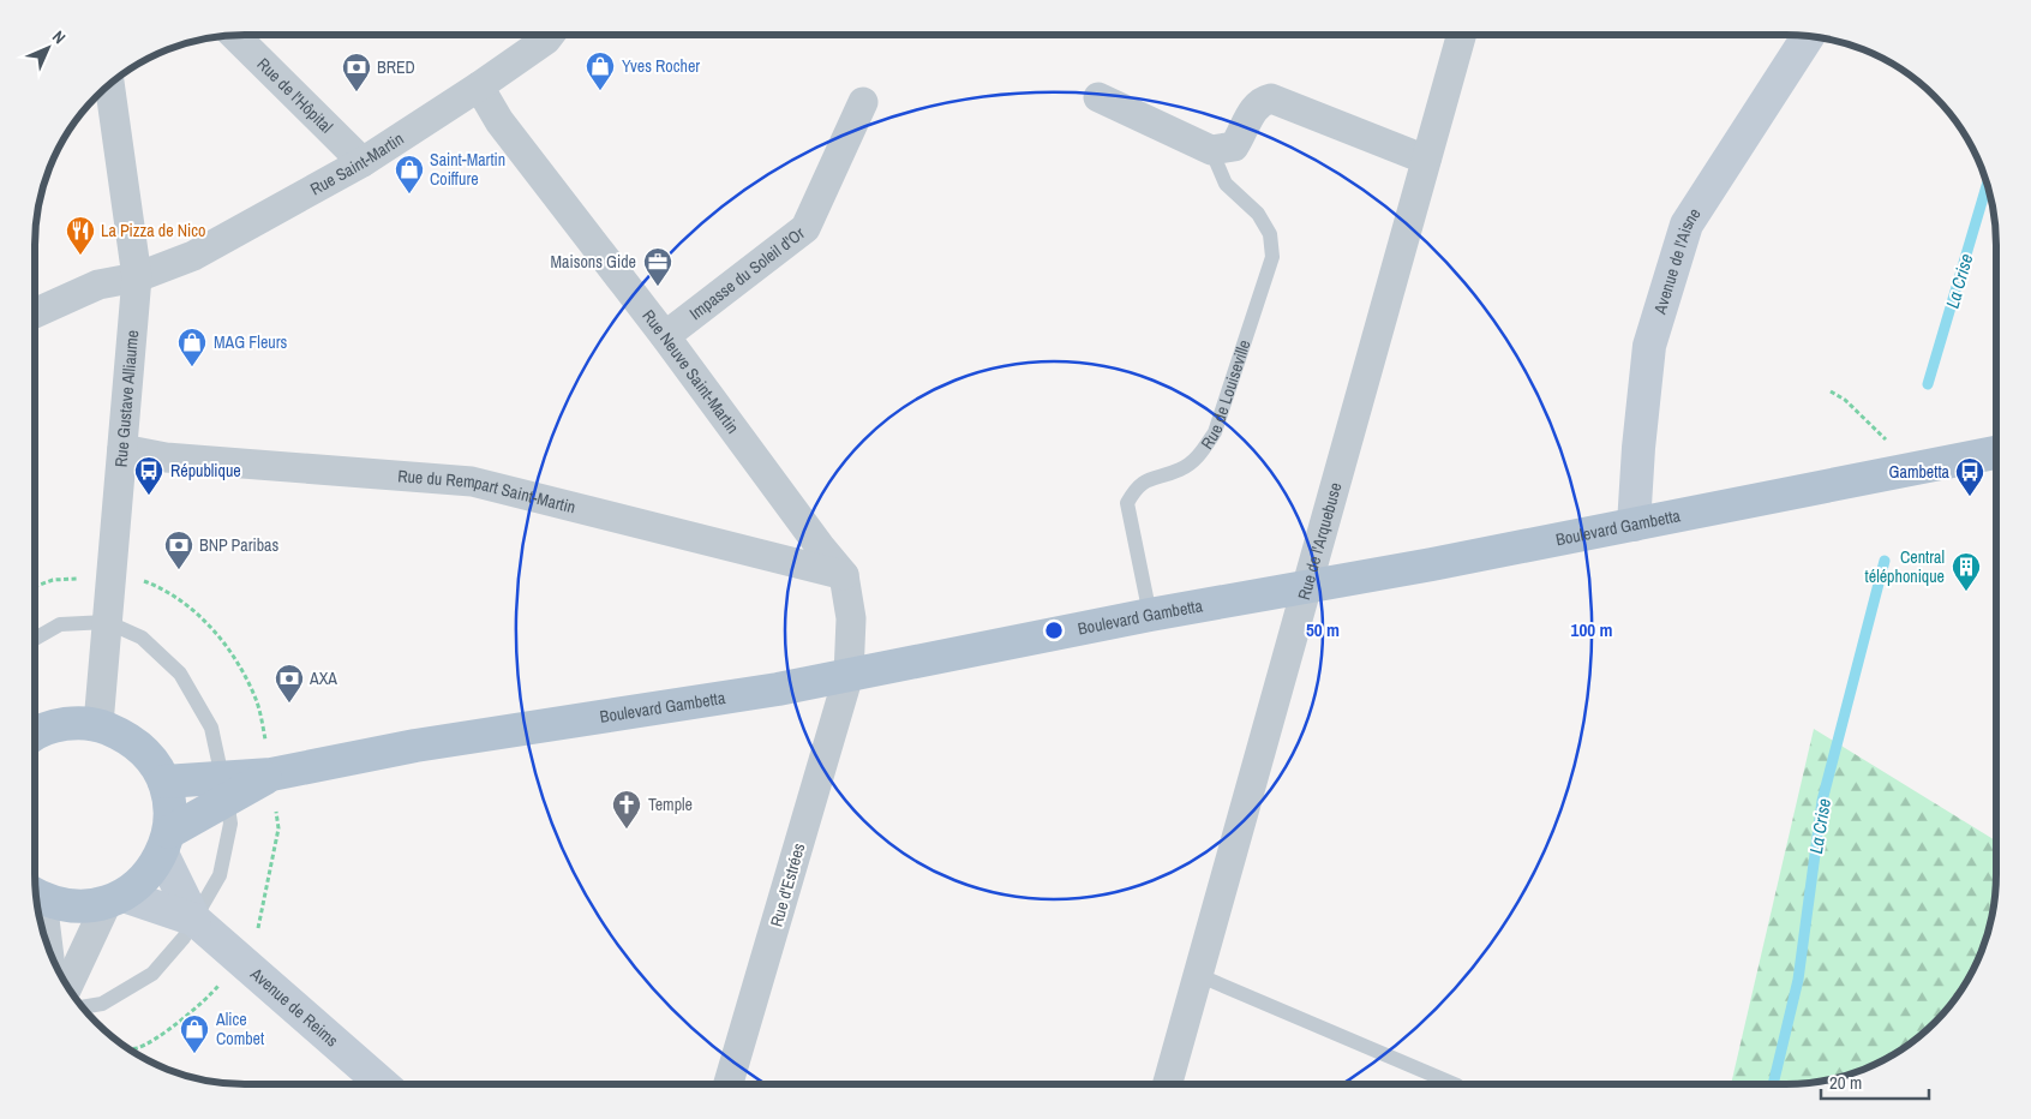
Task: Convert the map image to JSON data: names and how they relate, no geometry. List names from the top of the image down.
{
  "streets": {
    "main road": ["Avenue de l'Aisne", "Boulevard Gambetta", "Avenue de Reims"],
    "street": [
      "Rue de l'Hôpital",
      "Rue Saint-Martin",
      "Impasse du Soleil d'Or",
      "Rue Neuve Saint-Martin",
      "Rue Gustave Alliaume",
      "Rue du Rempart Saint-Martin",
      "Rue de l'Arquebuse",
      "Rue d'Estrées"
    ],
    "lane": ["Rue de Louiseville"]
  },
  "crossings": [
    ["Rue de l'Hôpital", "Rue Saint-Martin"],
    ["Rue Saint-Martin", "Rue Neuve Saint-Martin"],
    ["Rue Saint-Martin", "Rue Gustave Alliaume"],
    ["Avenue de l'Aisne", "Boulevard Gambetta"],
    ["Impasse du Soleil d'Or", "Rue Neuve Saint-Martin"],
    ["Rue Neuve Saint-Martin", "Rue du Rempart Saint-Martin"],
    ["Rue Neuve Saint-Martin", "Boulevard Gambetta"],
    ["Rue Neuve Saint-Martin", "Rue d'Estrées"],
    ["Rue de Louiseville", "Boulevard Gambetta"],
    ["Rue Gustave Alliaume", "Rue du Rempart Saint-Martin"],
    ["Boulevard Gambetta", "Rue de l'Arquebuse"],
    ["Boulevard Gambetta", "Rue d'Estrées"],
    ["Boulevard Gambetta", "Avenue de Reims"]
  ],
  "water": ["La Crise"],
  "places": {
    "shop": [
      "Yves Rocher",
      "Saint-Martin Coiffure",
      "MAG Fleurs",
      "Alice Combet"
    ],
    "bank": ["BRED", "BNP Paribas", "AXA"],
    "restaurant": ["La Pizza de Nico"],
    "office": ["Maisons Gide"],
    "bus stop": ["République", "Gambetta"],
    "building": ["Central téléphonique"],
    "church": ["Temple"]
  },
  "scale_bar": "20 m",
  "north": "top right",
  "rings": ["50 m", "100 m"]
}
